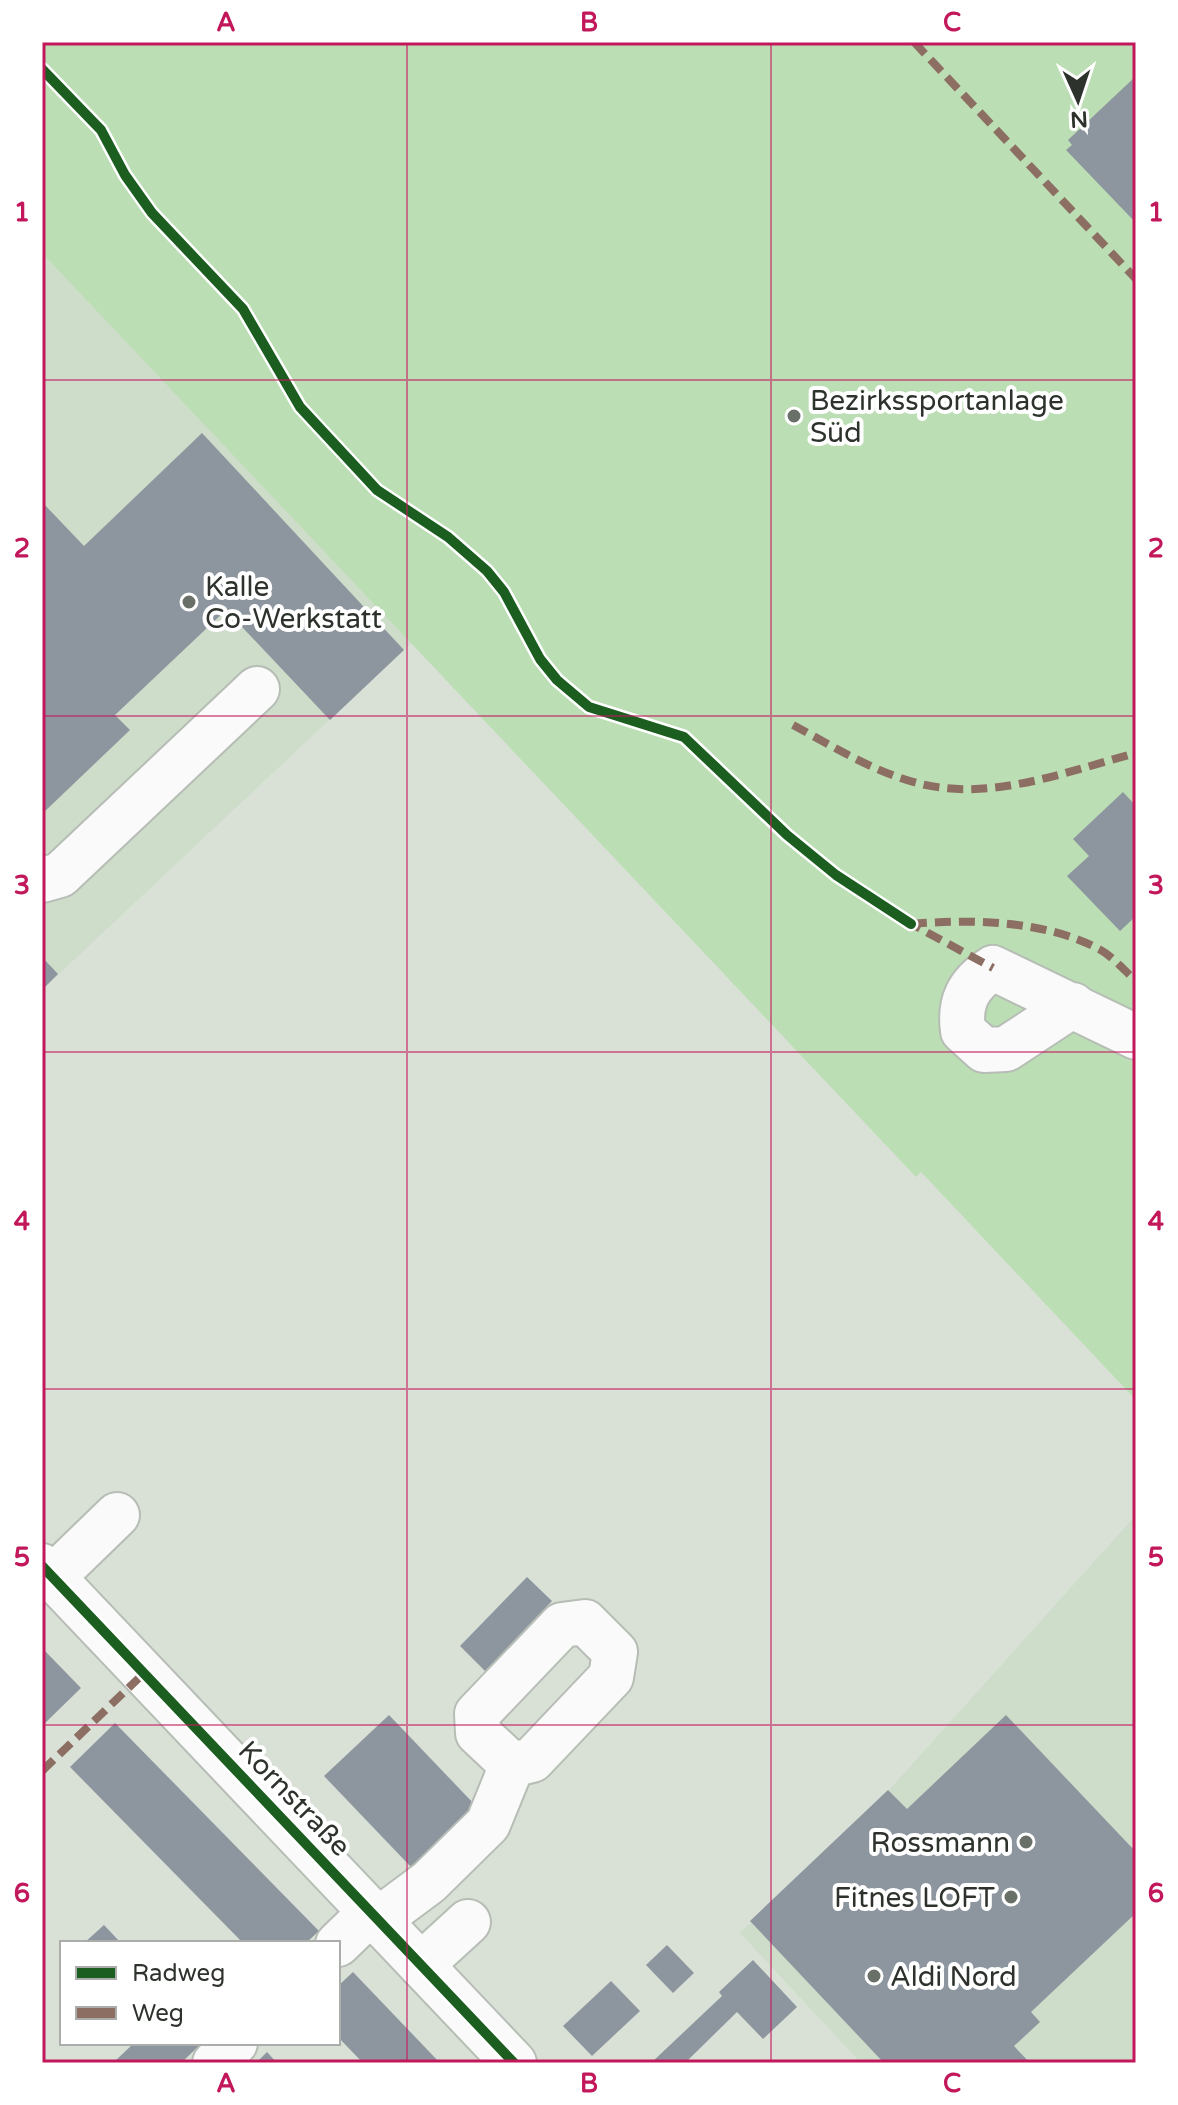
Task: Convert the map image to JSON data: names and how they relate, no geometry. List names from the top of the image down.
{
  "streets": {
    "street": ["Kornstraße"]
  },
  "places": [
    "Bezirkssportanlage Süd",
    "Kalle Co-Werkstatt",
    "Rossmann",
    "Fitnes LOFT",
    "Aldi Nord"
  ],
  "legend": ["Radweg", "Weg"],
  "north": "bottom",
  "grid": {
    "columns": ["A", "B", "C"],
    "rows": [
      "1",
      "2",
      "3",
      "4",
      "5",
      "6"
    ]
  }
}
